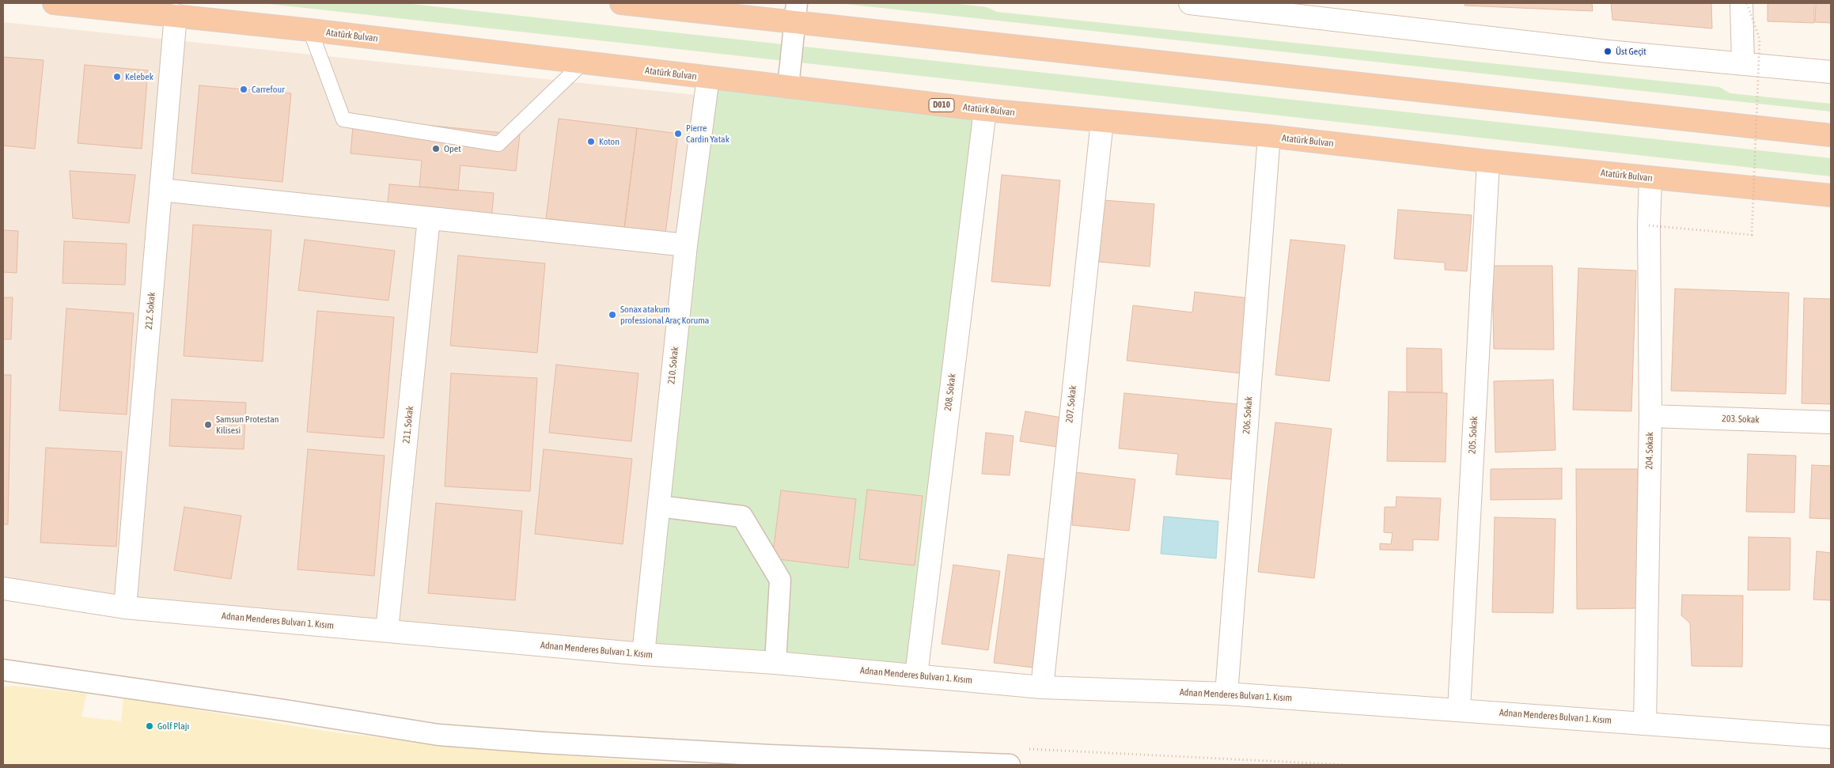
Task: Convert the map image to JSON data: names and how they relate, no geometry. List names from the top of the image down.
{
  "streets": {
    "highway": ["Atatürk Bulvarı", "D010"],
    "street": [
      "212. Sokak",
      "210. Sokak",
      "208. Sokak",
      "207. Sokak",
      "206. Sokak",
      "203. Sokak",
      "211. Sokak",
      "205. Sokak",
      "204. Sokak",
      "Adnan Menderes Bulvarı 1. Kısım"
    ]
  },
  "crossings": [
    ["Atatürk Bulvarı", "212. Sokak"],
    ["Atatürk Bulvarı", "210. Sokak"],
    ["Atatürk Bulvarı", "208. Sokak"],
    ["Atatürk Bulvarı", "207. Sokak"],
    ["Atatürk Bulvarı", "206. Sokak"],
    ["Atatürk Bulvarı", "205. Sokak"],
    ["Atatürk Bulvarı", "204. Sokak"],
    ["212. Sokak", "Adnan Menderes Bulvarı 1. Kısım"],
    ["210. Sokak", "Adnan Menderes Bulvarı 1. Kısım"],
    ["208. Sokak", "Adnan Menderes Bulvarı 1. Kısım"],
    ["207. Sokak", "Adnan Menderes Bulvarı 1. Kısım"],
    ["206. Sokak", "Adnan Menderes Bulvarı 1. Kısım"],
    ["203. Sokak", "204. Sokak"],
    ["211. Sokak", "Adnan Menderes Bulvarı 1. Kısım"],
    ["205. Sokak", "Adnan Menderes Bulvarı 1. Kısım"],
    ["204. Sokak", "Adnan Menderes Bulvarı 1. Kısım"]
  ],
  "places": [
    "Üst Geçit",
    "Kelebek",
    "Carrefour",
    "Pierre Cardin Yatak",
    "Koton",
    "Opet",
    "Sonax atakum professional Araç Koruma",
    "Samsun Protestan Kilisesi",
    "Golf Plajı"
  ]
}
